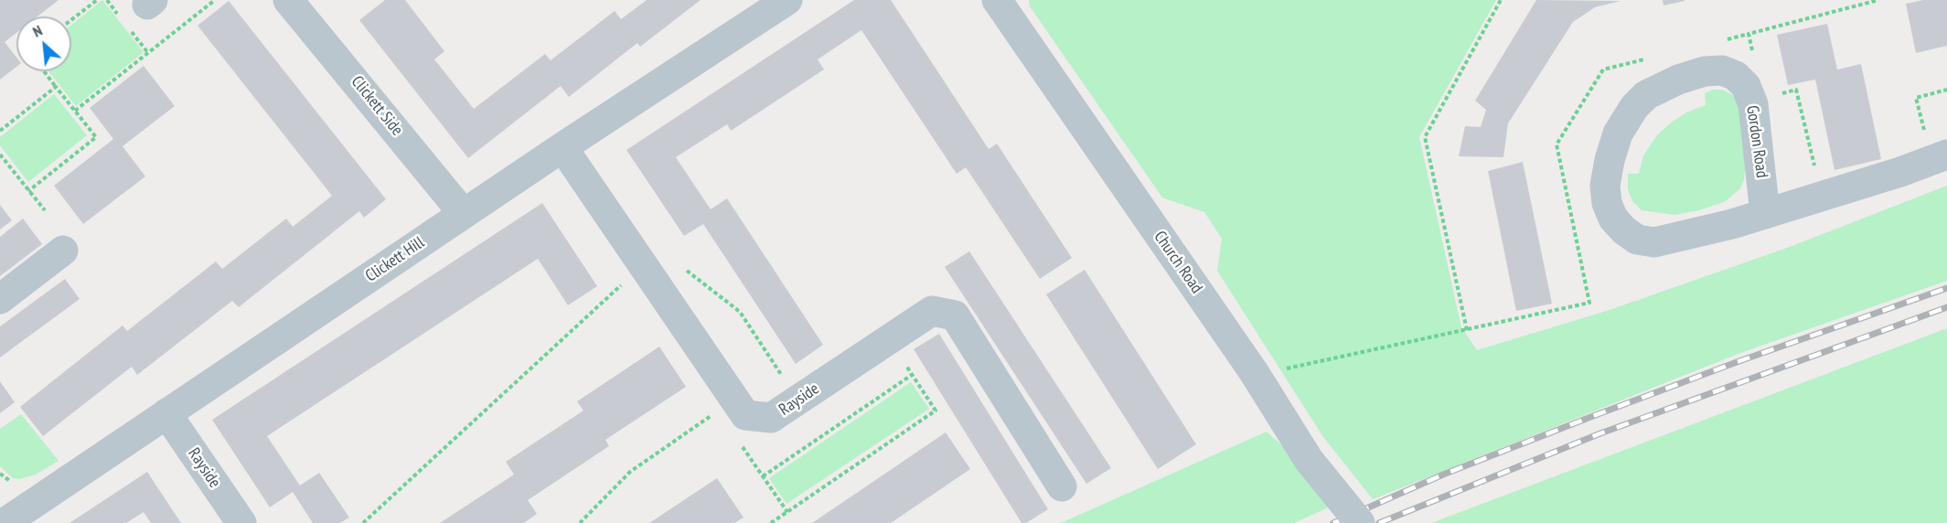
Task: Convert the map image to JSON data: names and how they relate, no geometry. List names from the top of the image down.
{
  "streets": {
    "street": [
      "Clickett Side",
      "Gordon Road",
      "Clickett Hill",
      "Church Road",
      "Rayside"
    ]
  },
  "crossings": [
    ["Clickett Side", "Clickett Hill"],
    ["Clickett Hill", "Rayside"]
  ],
  "north": "top left"
}
